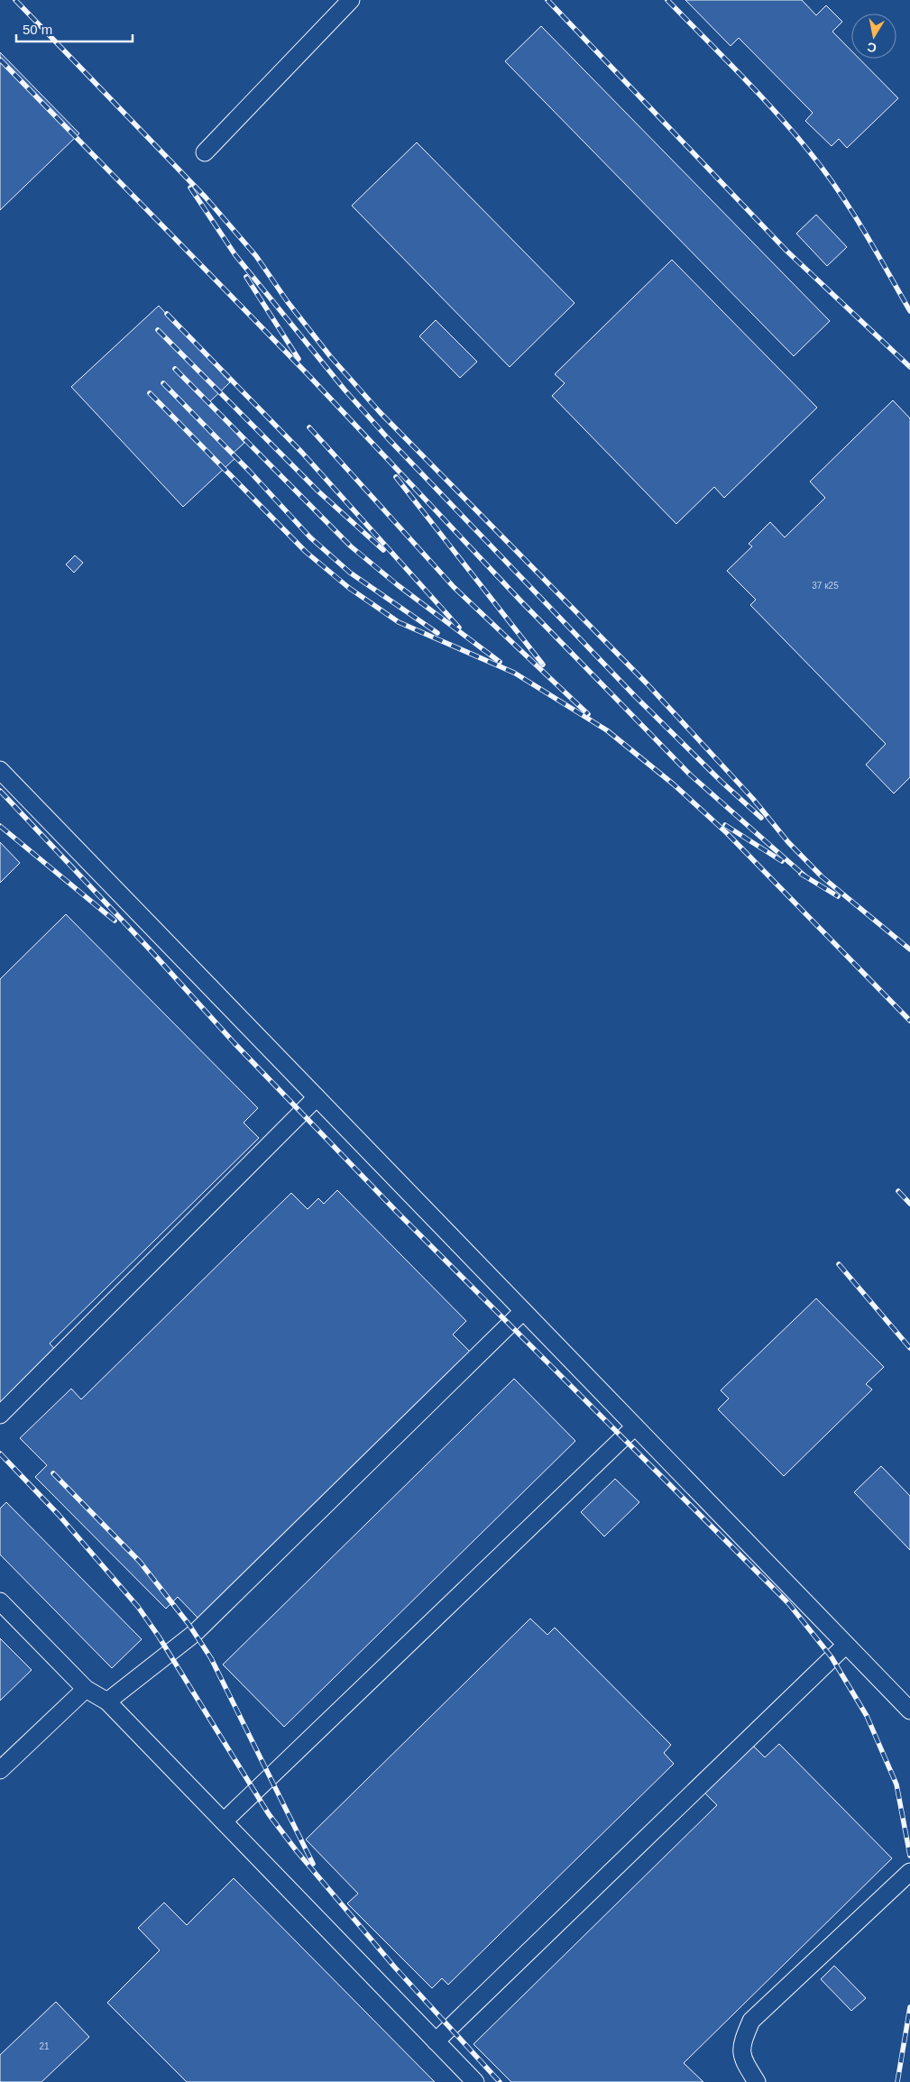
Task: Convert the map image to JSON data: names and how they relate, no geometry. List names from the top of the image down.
{
  "house_numbers": ["37 к25", "21"],
  "scale_bar": "50 m",
  "north": "bottom"
}
